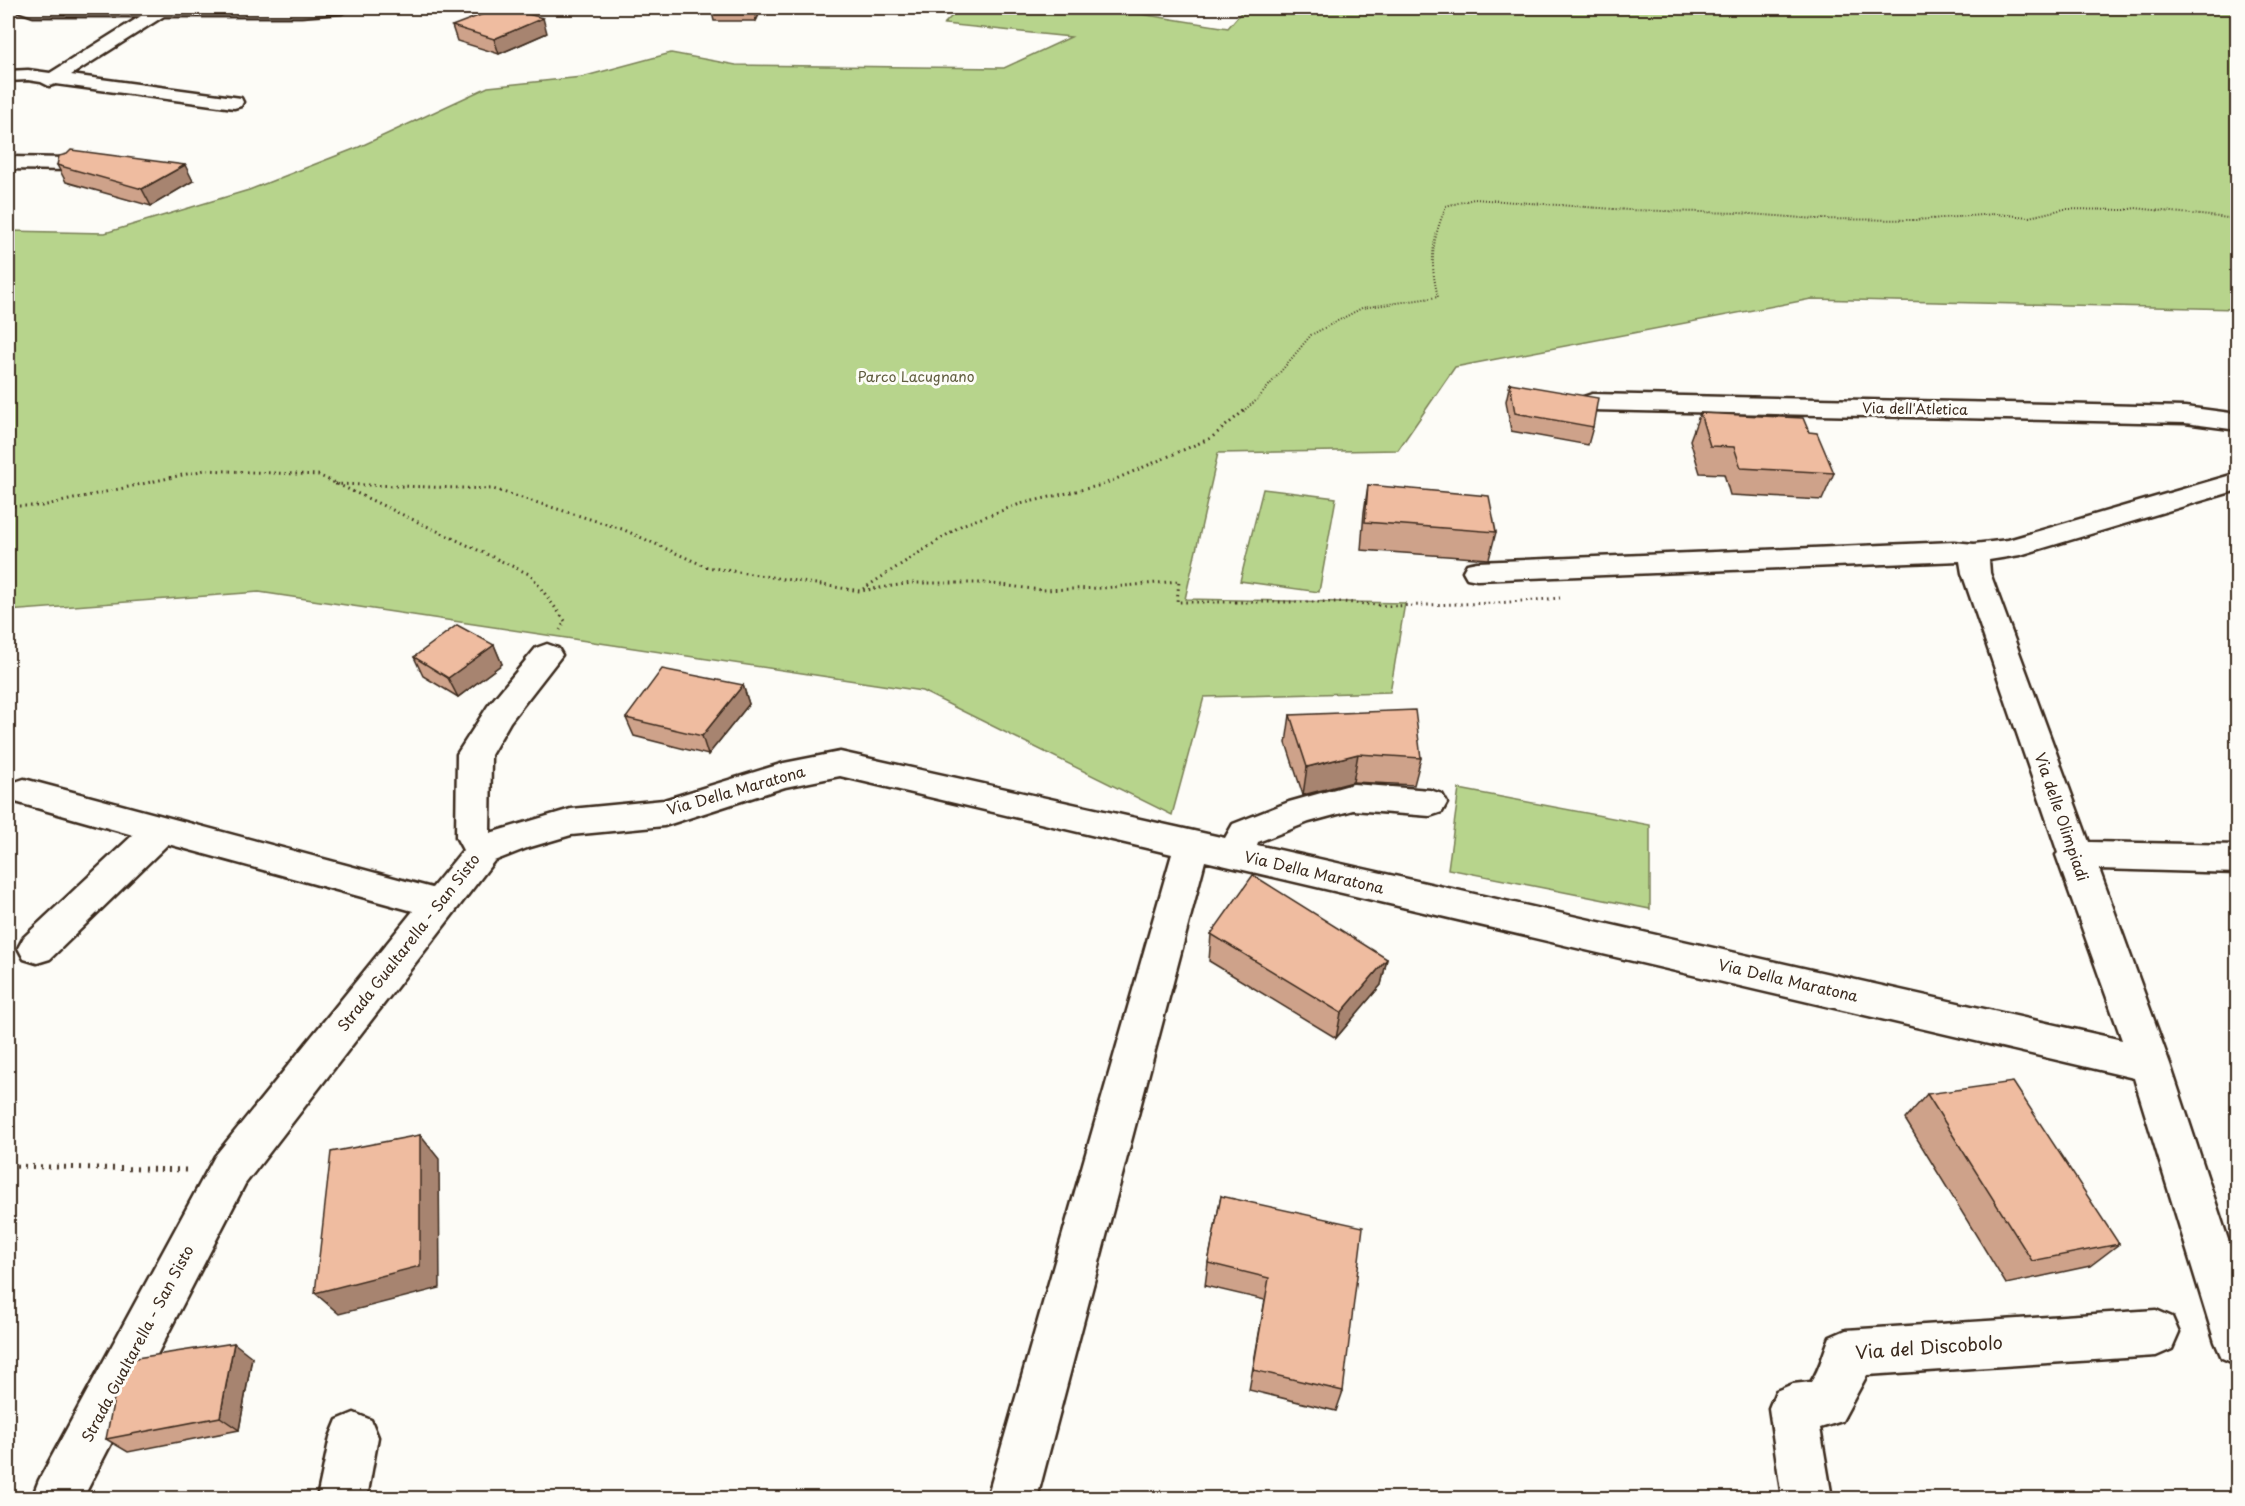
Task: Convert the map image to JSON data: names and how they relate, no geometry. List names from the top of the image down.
{
  "streets": {
    "street": [
      "Via dell'Atletica",
      "Via Della Maratona",
      "Via delle Olimpiadi",
      "Strada Gualtarella - San Sisto",
      "Via del Discobolo"
    ]
  },
  "crossings": [
    ["Via Della Maratona", "Via delle Olimpiadi"],
    ["Via Della Maratona", "Strada Gualtarella - San Sisto"]
  ],
  "parks": ["Parco Lacugnano"]
}
